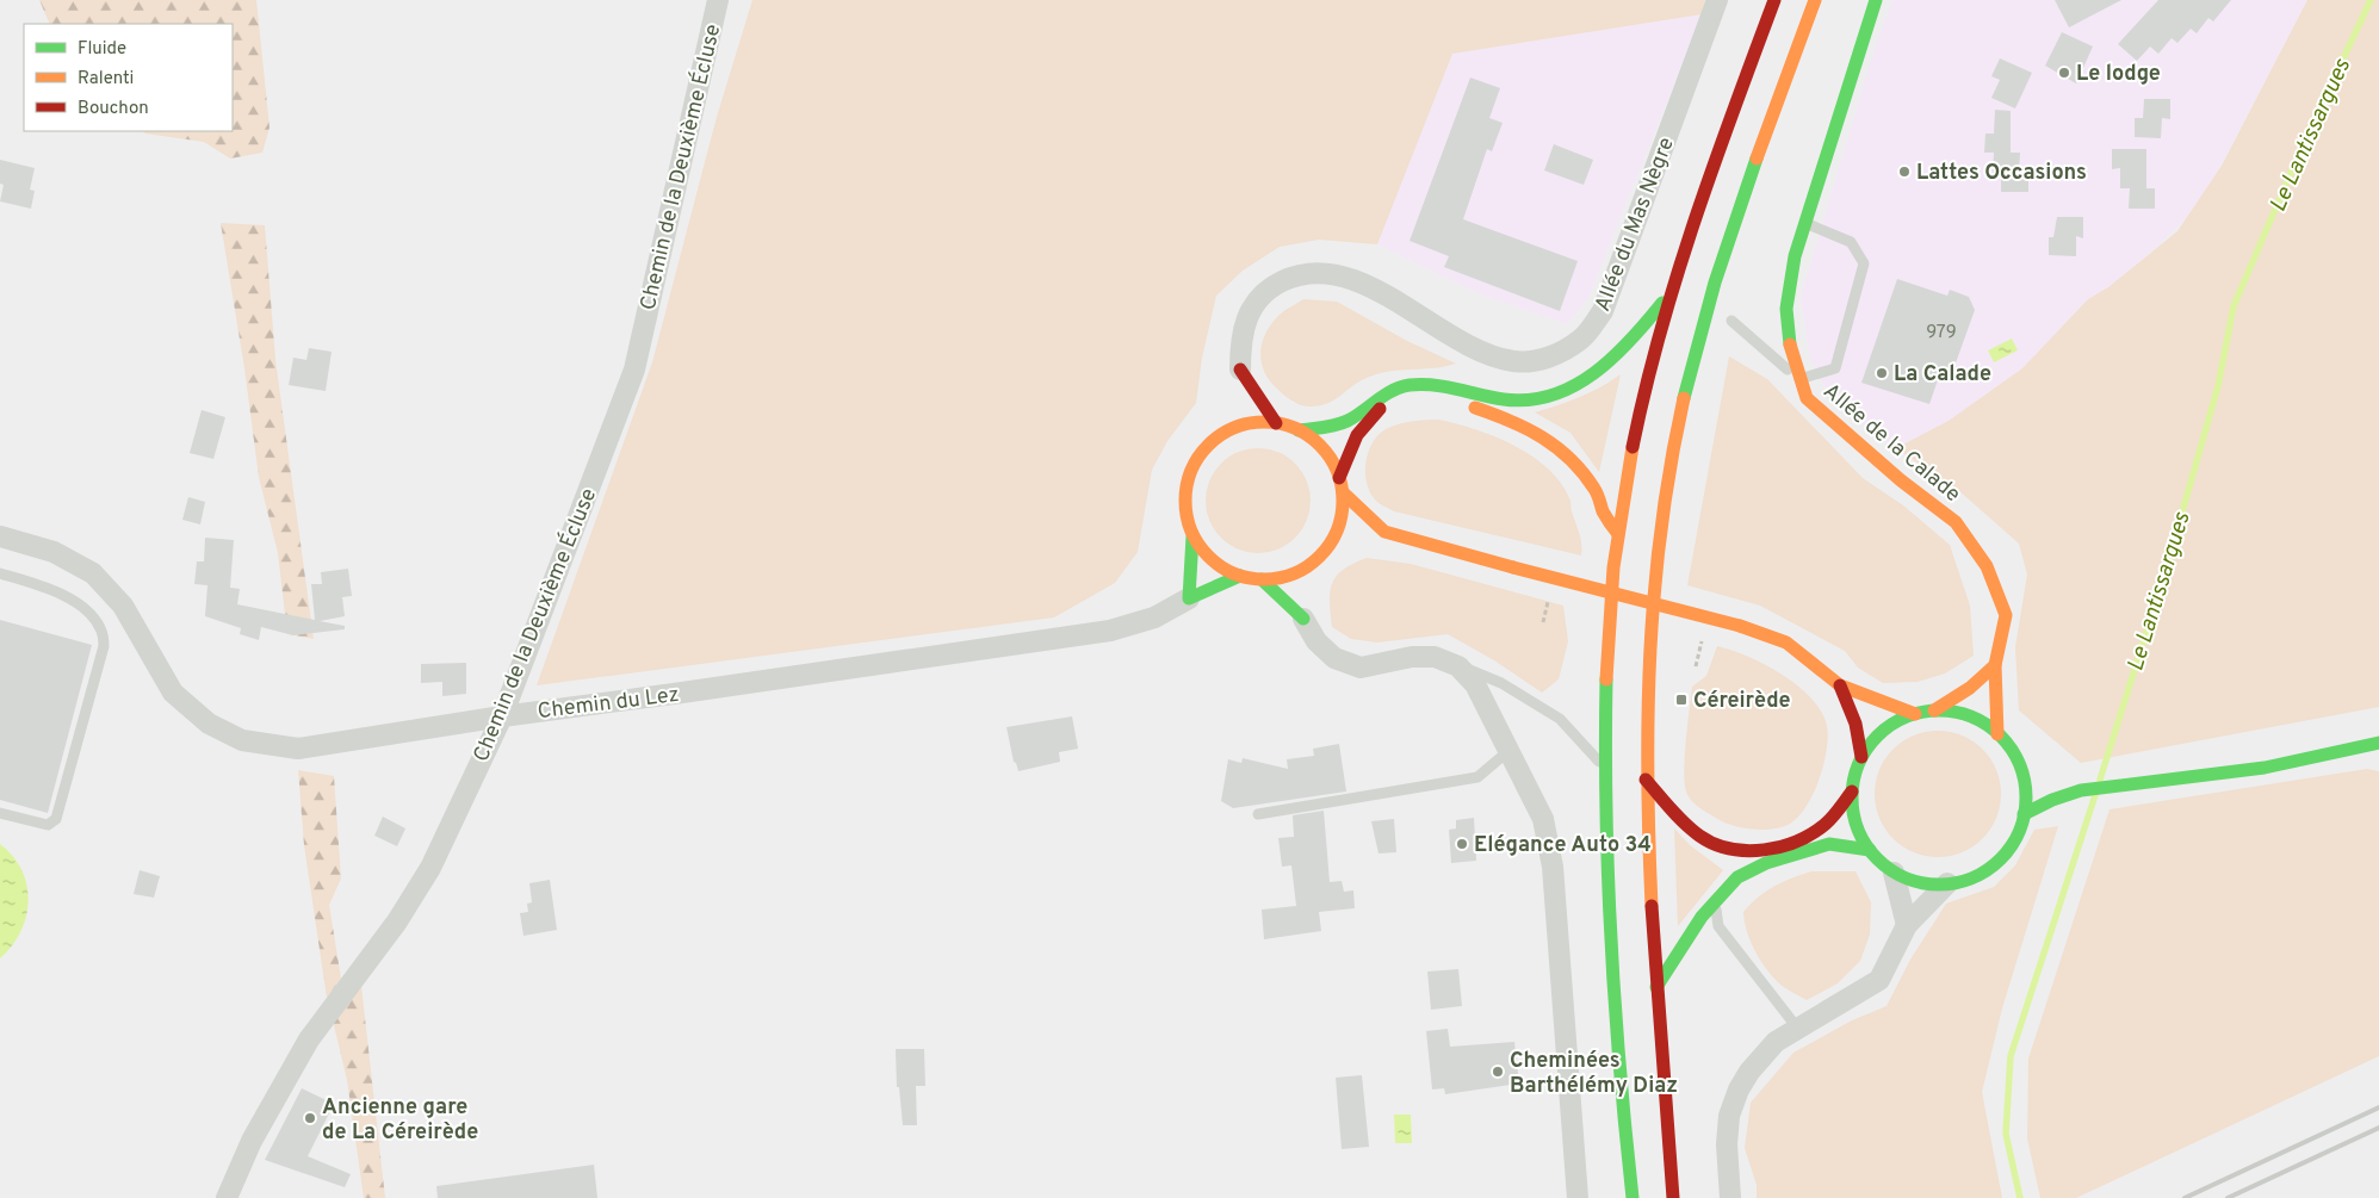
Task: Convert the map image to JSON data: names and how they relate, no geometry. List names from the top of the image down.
{
  "streets": {
    "main road": ["Allée du Mas Nègre", "Allée de la Calade", "Chemin du Lez"],
    "street": ["Chemin de la Deuxième Écluse"]
  },
  "crossings": [
    ["Chemin de la Deuxième Écluse", "Chemin du Lez"],
    ["Allée du Mas Nègre", "Chemin du Lez"]
  ],
  "water": ["Le Lantissargues"],
  "places": {
    "other": [
      "Le lodge",
      "Lattes Occasions",
      "La Calade",
      "Elégance Auto 34",
      "Cheminées Barthélémy Diaz",
      "Ancienne gare de La Céreirède"
    ],
    "transit": ["Céreirède"]
  },
  "house_numbers": ["979"],
  "legend": ["Fluide", "Ralenti", "Bouchon"]
}
